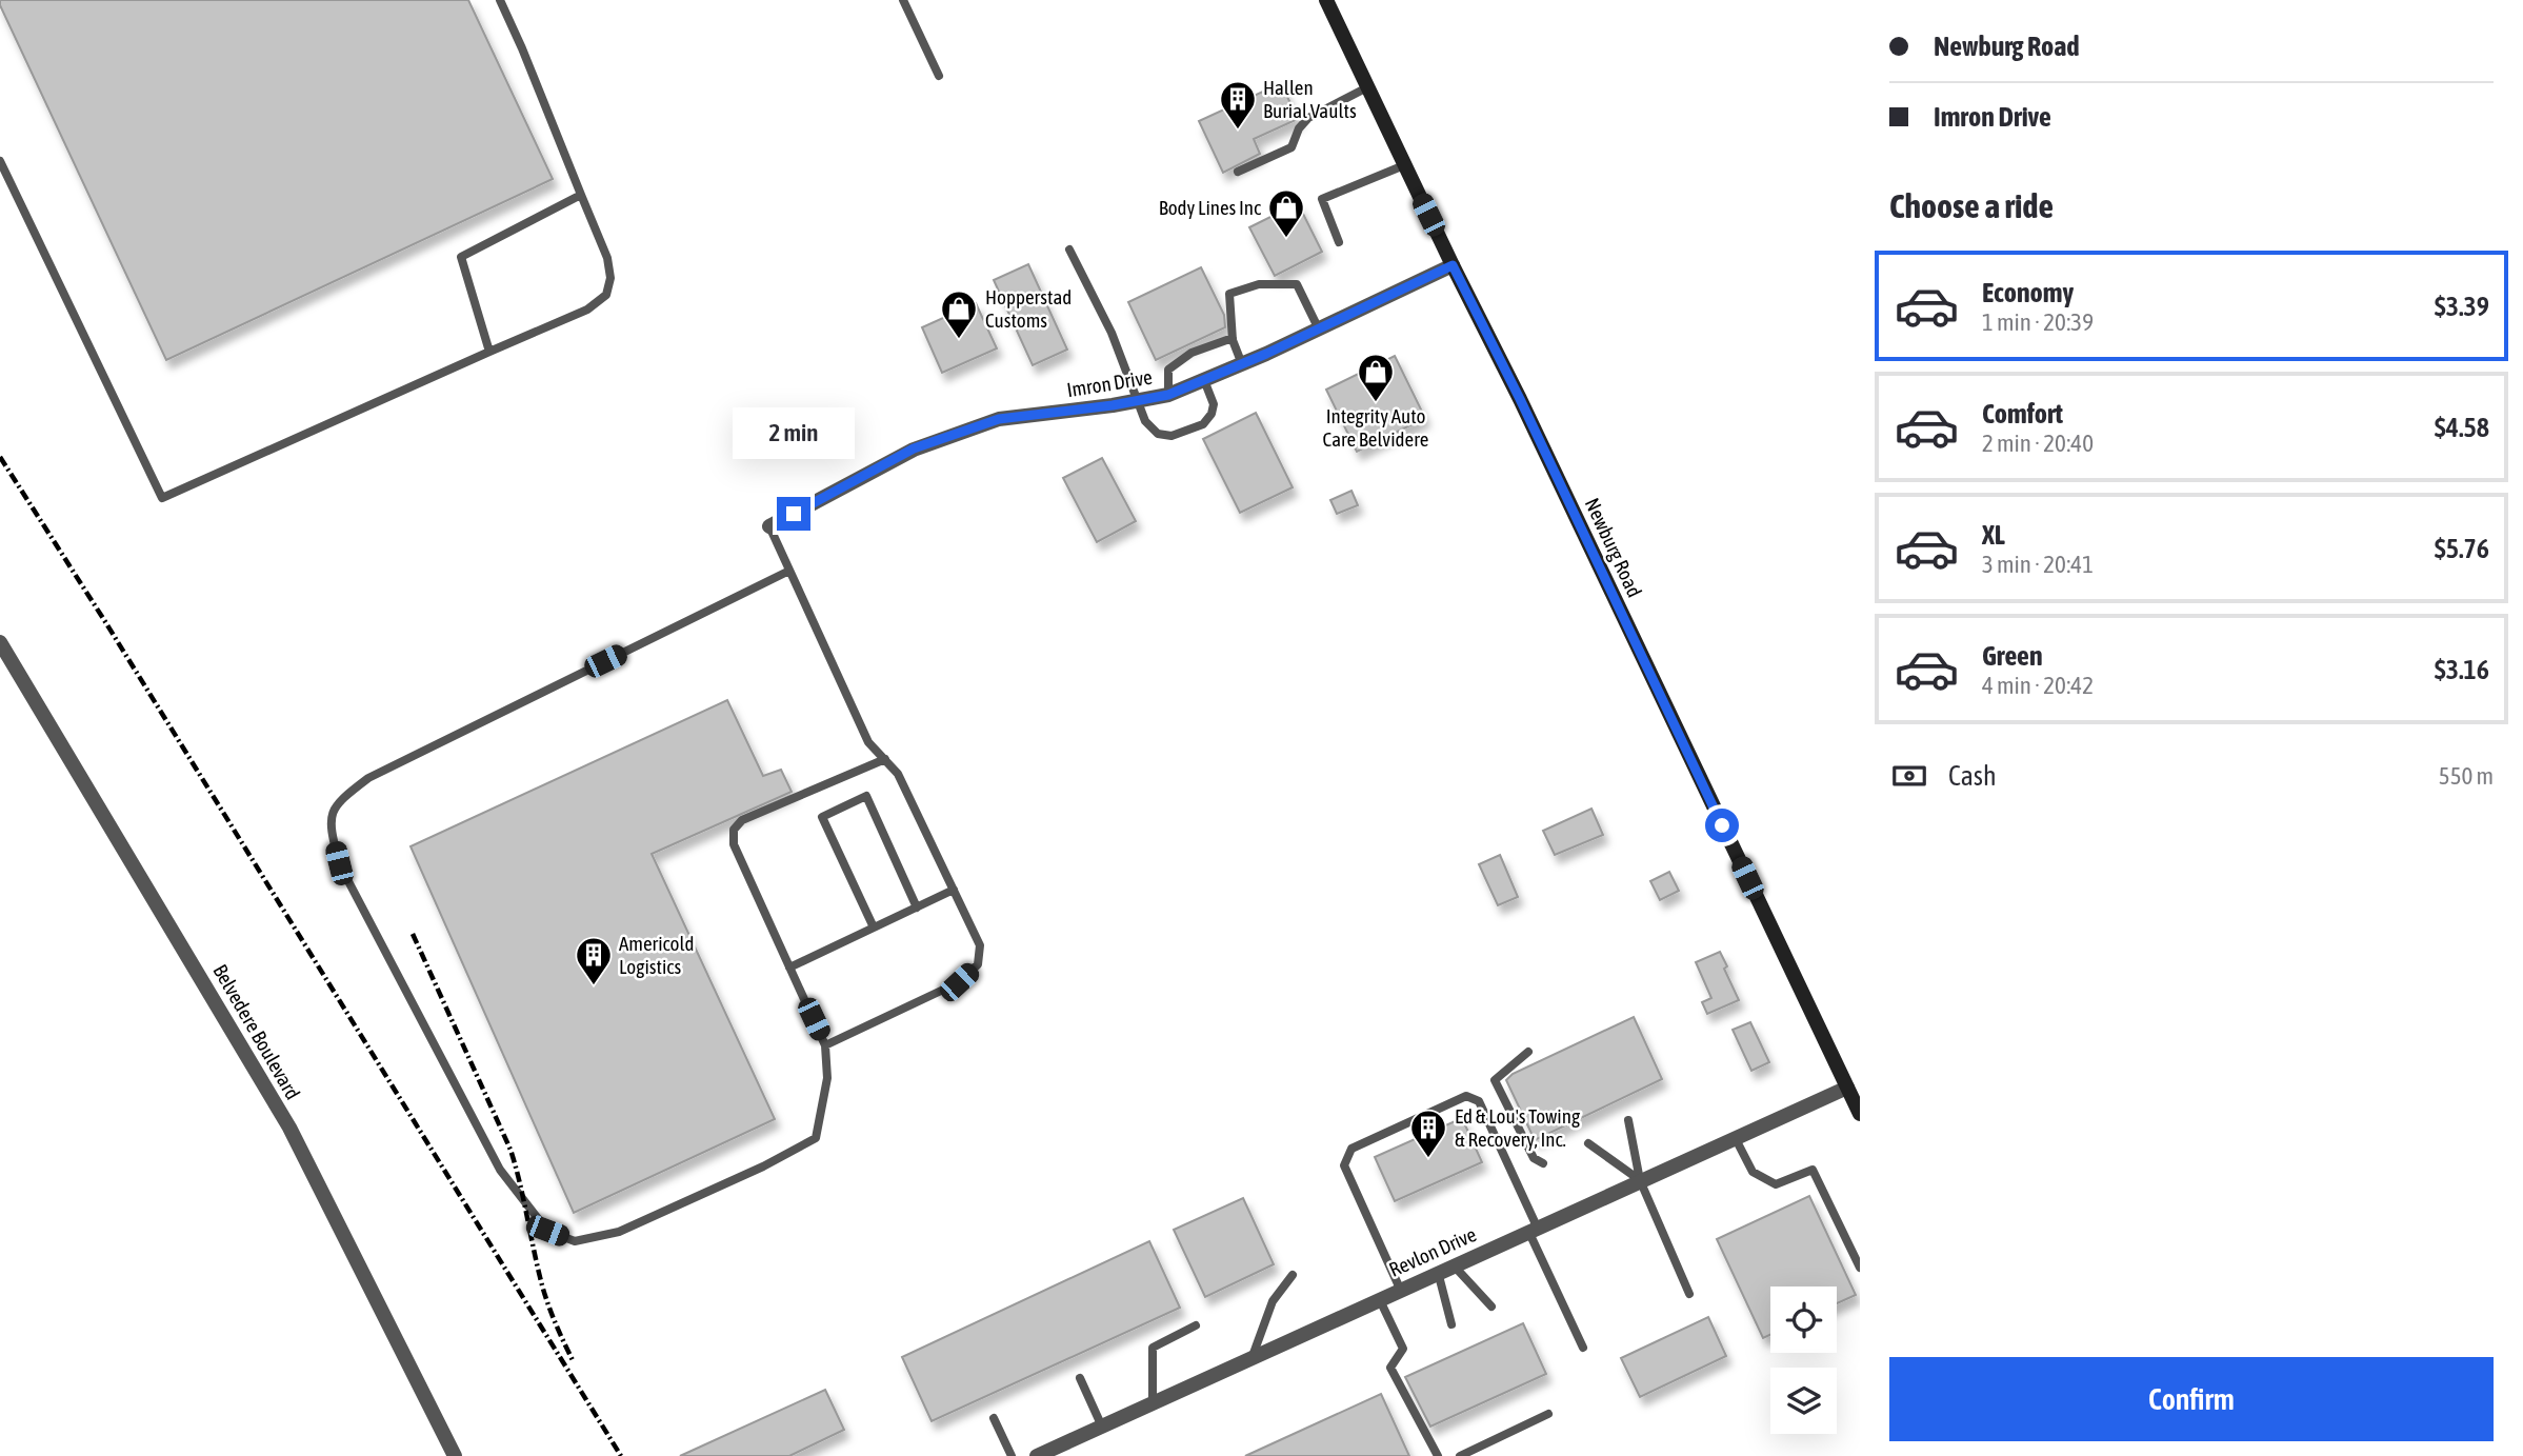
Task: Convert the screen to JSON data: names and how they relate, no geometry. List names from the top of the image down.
{
  "streets": {
    "main road": ["Newburg Road"],
    "street": ["Imron Drive", "Belvedere Boulevard", "Revlon Drive"]
  },
  "crossings": [
    ["Imron Drive", "Newburg Road"],
    ["Newburg Road", "Revlon Drive"]
  ],
  "places": {
    "building": ["Hallen Burial Vaults", "Americold Logistics", "Ed & Lou's Towing & Recovery, Inc."],
    "shop": ["Body Lines Inc", "Hopperstad Customs", "Integrity Auto Care Belvidere"]
  },
  "page": {
    "banner": ["Newburg Road", "Imron Drive"],
    "heading": "Choose a ride",
    "list": [
      {
        "name": "Economy",
        "note": "1 min · 20:39",
        "value": "$3.39"
      },
      {
        "name": "Comfort",
        "note": "2 min · 20:40",
        "value": "$4.58"
      },
      {
        "name": "XL",
        "note": "3 min · 20:41",
        "value": "$5.76"
      },
      {
        "name": "Green",
        "note": "4 min · 20:42",
        "value": "$3.16"
      }
    ],
    "bubble": "2 min",
    "pay": ["Cash", "550 m"],
    "buttons": "Confirm"
  }
}
